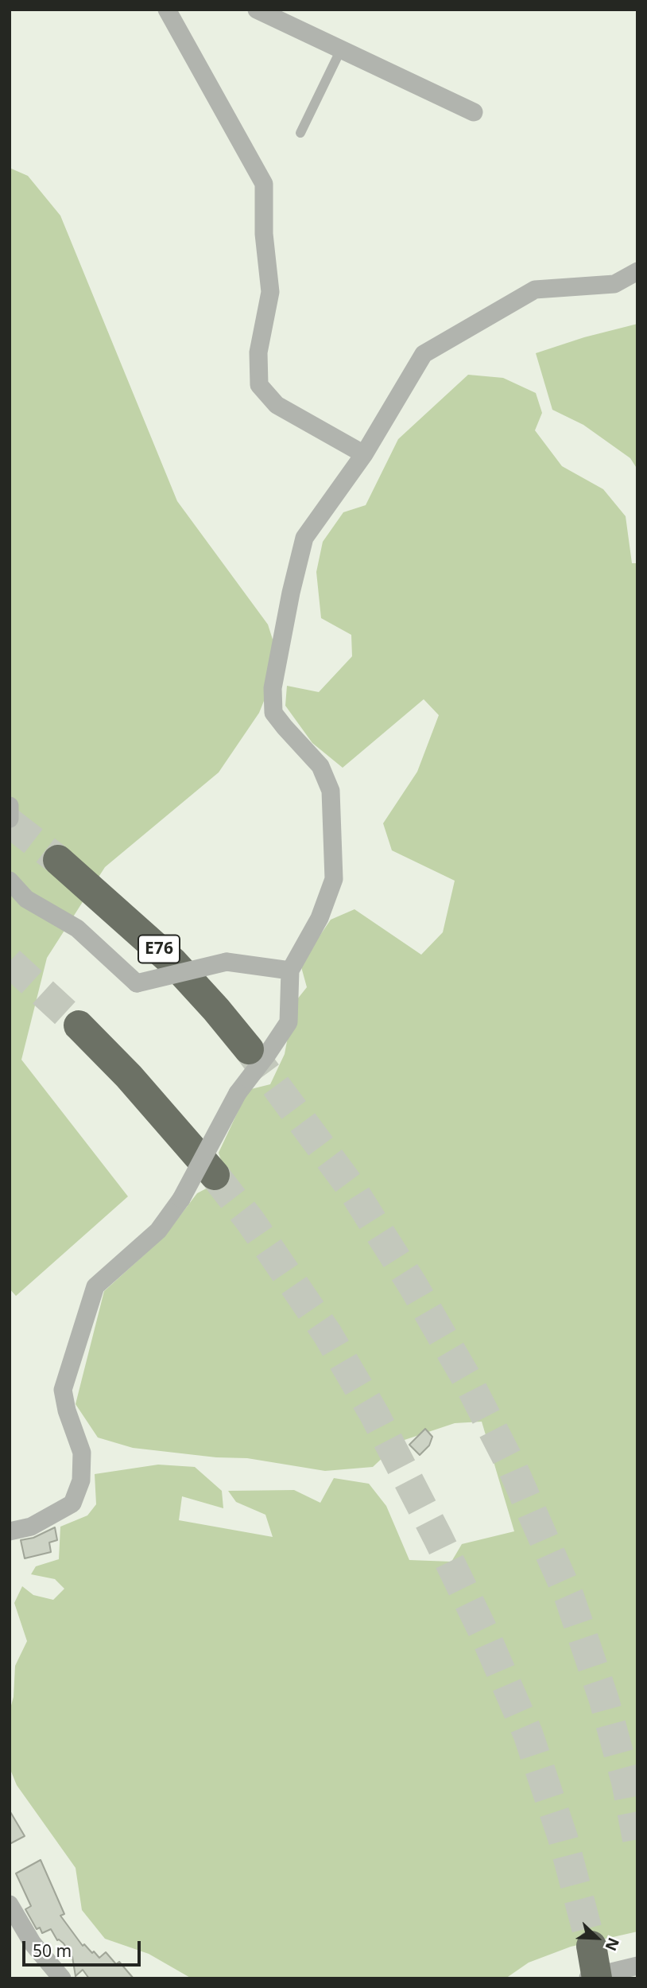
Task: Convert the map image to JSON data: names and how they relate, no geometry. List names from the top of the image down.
{
  "streets": {
    "highway": ["E76"]
  },
  "scale_bar": "50 m",
  "north": "bottom right"
}
